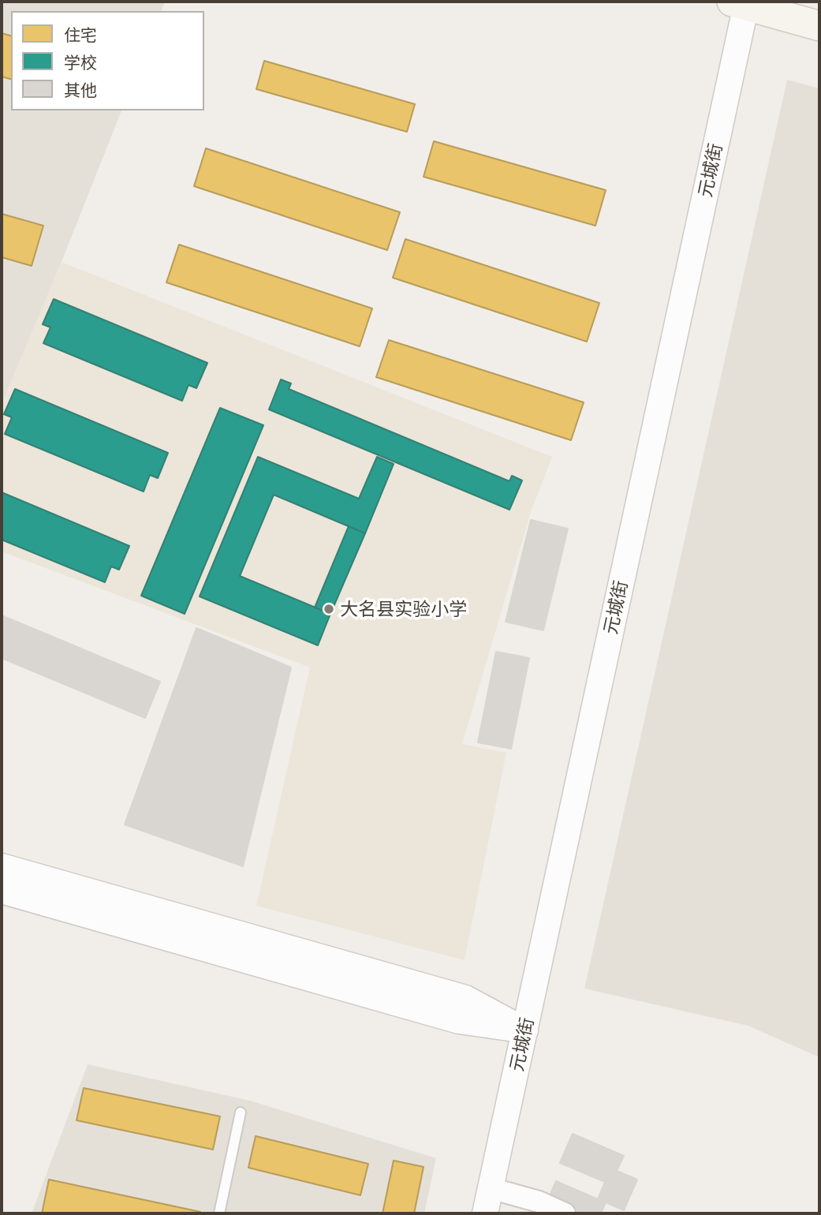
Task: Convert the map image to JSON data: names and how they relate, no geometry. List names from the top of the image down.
{
  "streets": {
    "street": ["元城街"]
  },
  "places": ["大名县实验小学"],
  "legend": ["住宅", "学校", "其他"]
}
